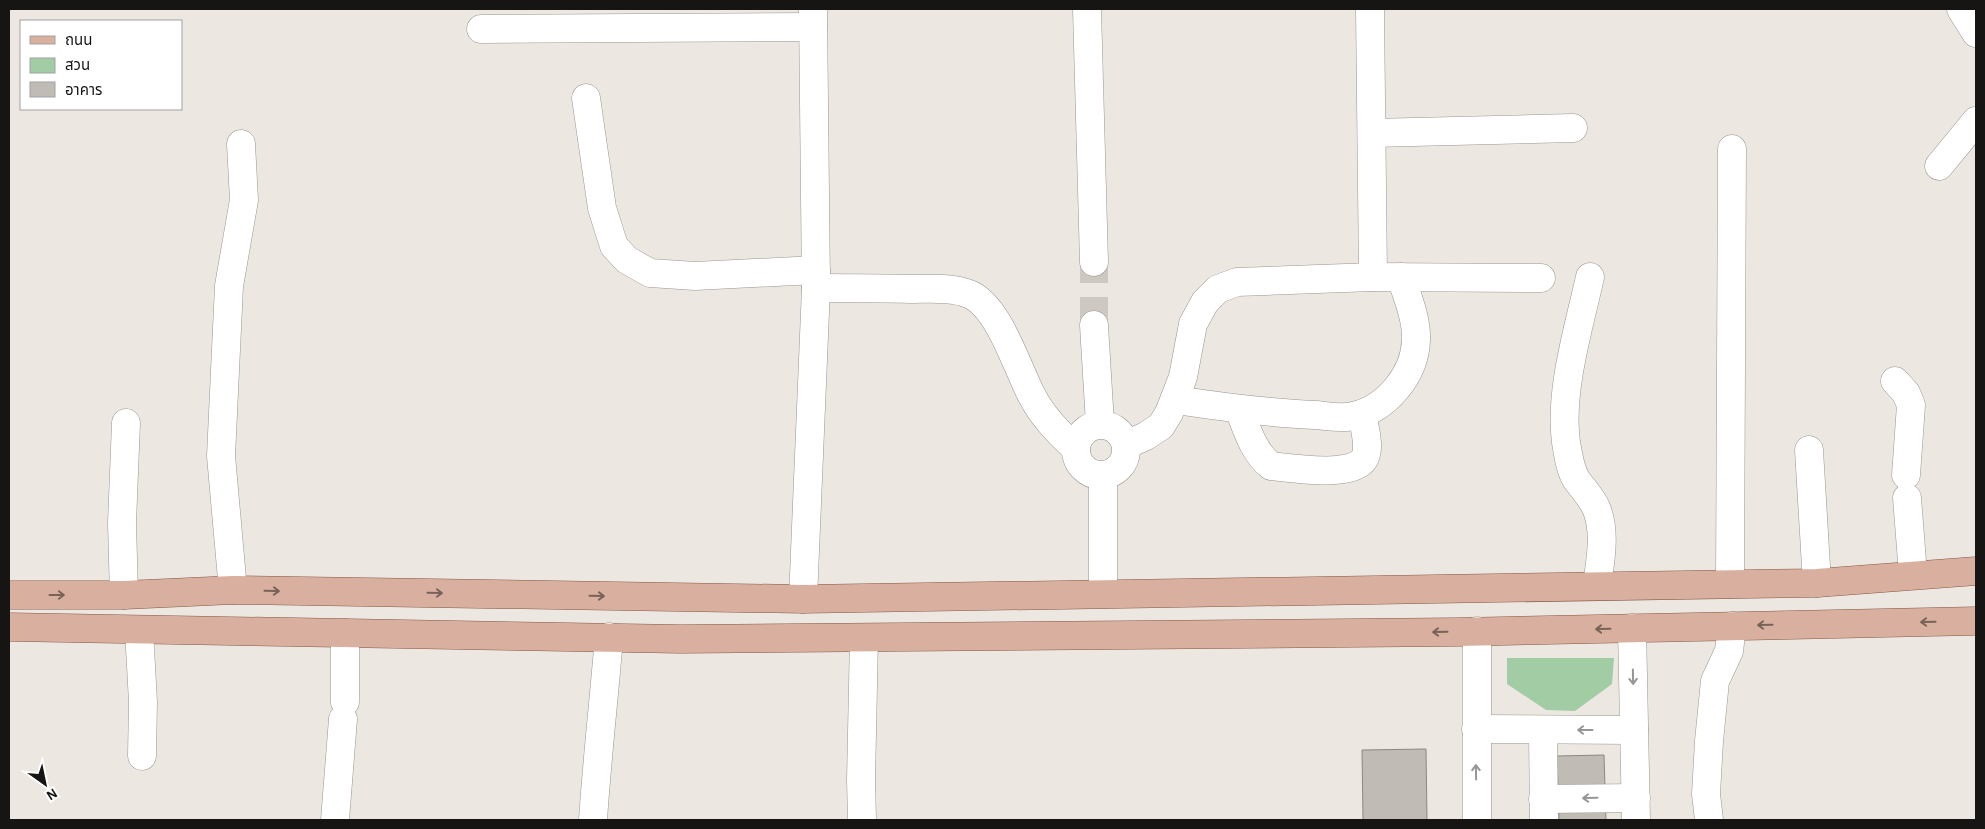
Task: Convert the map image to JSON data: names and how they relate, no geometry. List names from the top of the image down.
{
  "legend": ["ถนน", "สวน", "อาคาร"],
  "north": "bottom right"
}
